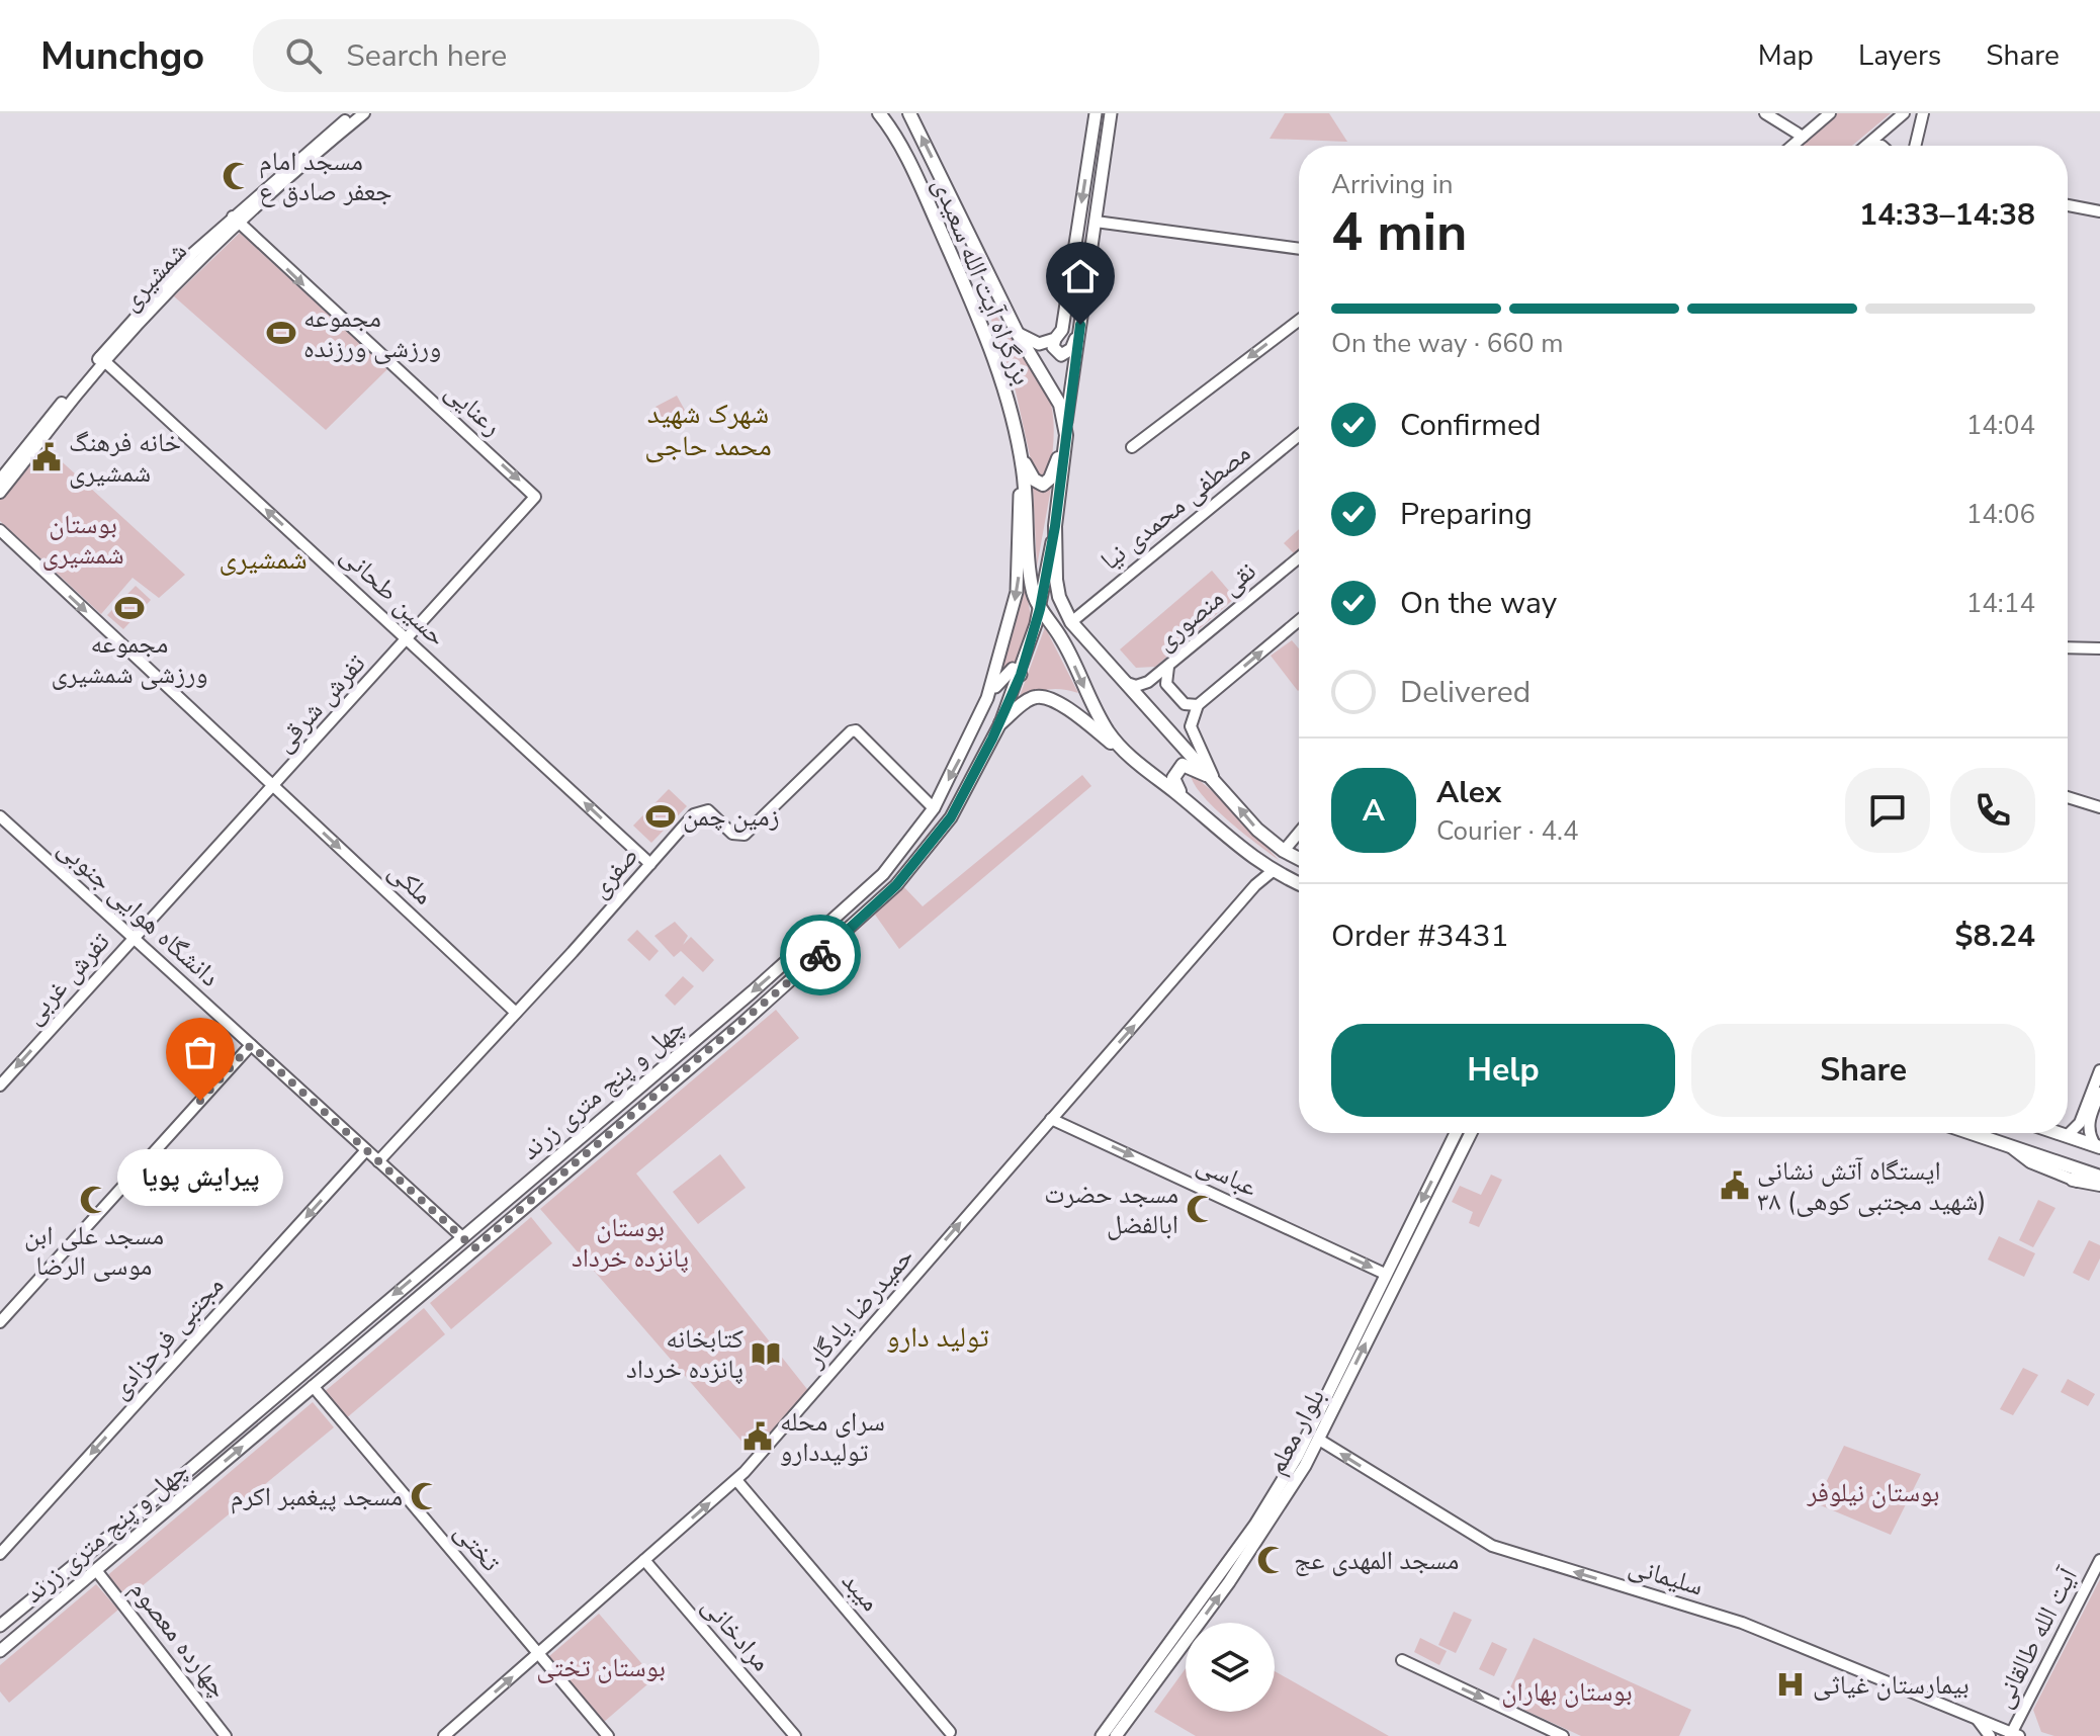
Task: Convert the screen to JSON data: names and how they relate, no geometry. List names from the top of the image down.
{
  "streets": {
    "highway": ["بزرگراه آیت الله سعیدی"],
    "main road": ["چهل و پنج متری زرند", "بلوار معلم"],
    "street": [
      "شمشیری",
      "رعنایی",
      "مصطفی محمدی نیا",
      "حسین طحانی",
      "نقی منصوری",
      "تفرش شرقی",
      "صفری",
      "ملکی",
      "دانشگاه هوایی جنوبی",
      "تفرش غربی",
      "عباسی",
      "حمیدرضا یادگار",
      "مجتبی فرحزادی",
      "تختی",
      "سلیمانی",
      "میبد",
      "مرادخانی",
      "آیت الله طالقانی",
      "چهارده معصوم"
    ]
  },
  "crossings": [
    ["شمشیری", "رعنایی"],
    ["شمشیری", "حسین طحانی"],
    ["بزرگراه آیت الله سعیدی", "چهل و پنج متری زرند"],
    ["بزرگراه آیت الله سعیدی", "حمیدرضا یادگار"],
    ["رعنایی", "تفرش شرقی"],
    ["حسین طحانی", "تفرش شرقی"],
    ["حسین طحانی", "صفری"],
    ["تفرش شرقی", "ملکی"],
    ["تفرش شرقی", "دانشگاه هوایی جنوبی"],
    ["تفرش شرقی", "تفرش غربی"],
    ["صفری", "ملکی"],
    ["صفری", "دانشگاه هوایی جنوبی"],
    ["صفری", "چهل و پنج متری زرند"],
    ["دانشگاه هوایی جنوبی", "تفرش غربی"],
    ["دانشگاه هوایی جنوبی", "چهل و پنج متری زرند"],
    ["دانشگاه هوایی جنوبی", "مجتبی فرحزادی"],
    ["چهل و پنج متری زرند", "تختی"],
    ["چهل و پنج متری زرند", "چهارده معصوم"],
    ["عباسی", "حمیدرضا یادگار"],
    ["عباسی", "بلوار معلم"],
    ["حمیدرضا یادگار", "تختی"],
    ["حمیدرضا یادگار", "میبد"],
    ["حمیدرضا یادگار", "مرادخانی"],
    ["بلوار معلم", "سلیمانی"],
    ["سلیمانی", "آیت الله طالقانی"]
  ],
  "one_way": [
    "رعنایی",
    "حسین طحانی",
    "ملکی",
    "تفرش غربی",
    "عباسی",
    "حمیدرضا یادگار",
    "مجتبی فرحزادی",
    "سلیمانی"
  ],
  "districts": ["شهرک شهید محمد حاجی", "شمشیری", "تولید دارو"],
  "parks": [
    "بوستان شمشیری",
    "بوستان پانزده خرداد",
    "بوستان نیلوفر",
    "بوستان تختی",
    "بوستان بهاران"
  ],
  "places": {
    "mosque": [
      "مسجد امام جعفر صادق ع",
      "مسجد علی ابن موسی الرضا",
      "مسجد حضرت ابالفضل",
      "مسجد پیغمبر اکرم",
      "مسجد المهدی عج"
    ],
    "sports": ["مجموعه ورزشی ورزنده", "مجموعه ورزشی شمشیری", "زمین چمن"],
    "public building": ["خانه فرهنگ شمشیری", "ایستگاه آتش نشانی ۳۸ (شهید مجتبی کوهی)", "سرای محله تولیددارو"],
    "other": ["پیرایش پویا"],
    "library": ["کتابخانه پانزده خرداد"],
    "hospital": ["بیمارستان غیاثی"]
  },
  "page": {
    "header": "Munchgo",
    "search": "Search here",
    "nav": ["Map", "Layers", "Share"],
    "heading": ["4 min", "Arriving in", "14:33–14:38"],
    "panel": [
      "Alex",
      "Courier · 4.4",
      "Order #3431",
      "$8.24"
    ],
    "bar": "On the way · 660 m",
    "list": [
      ["Confirmed", "14:04"],
      ["Preparing", "14:06"],
      ["On the way", "14:14"],
      "Delivered"
    ],
    "round": "A",
    "buttons": ["Help", "Share"],
    "bubble": "پیرایش پویا"
  }
}
